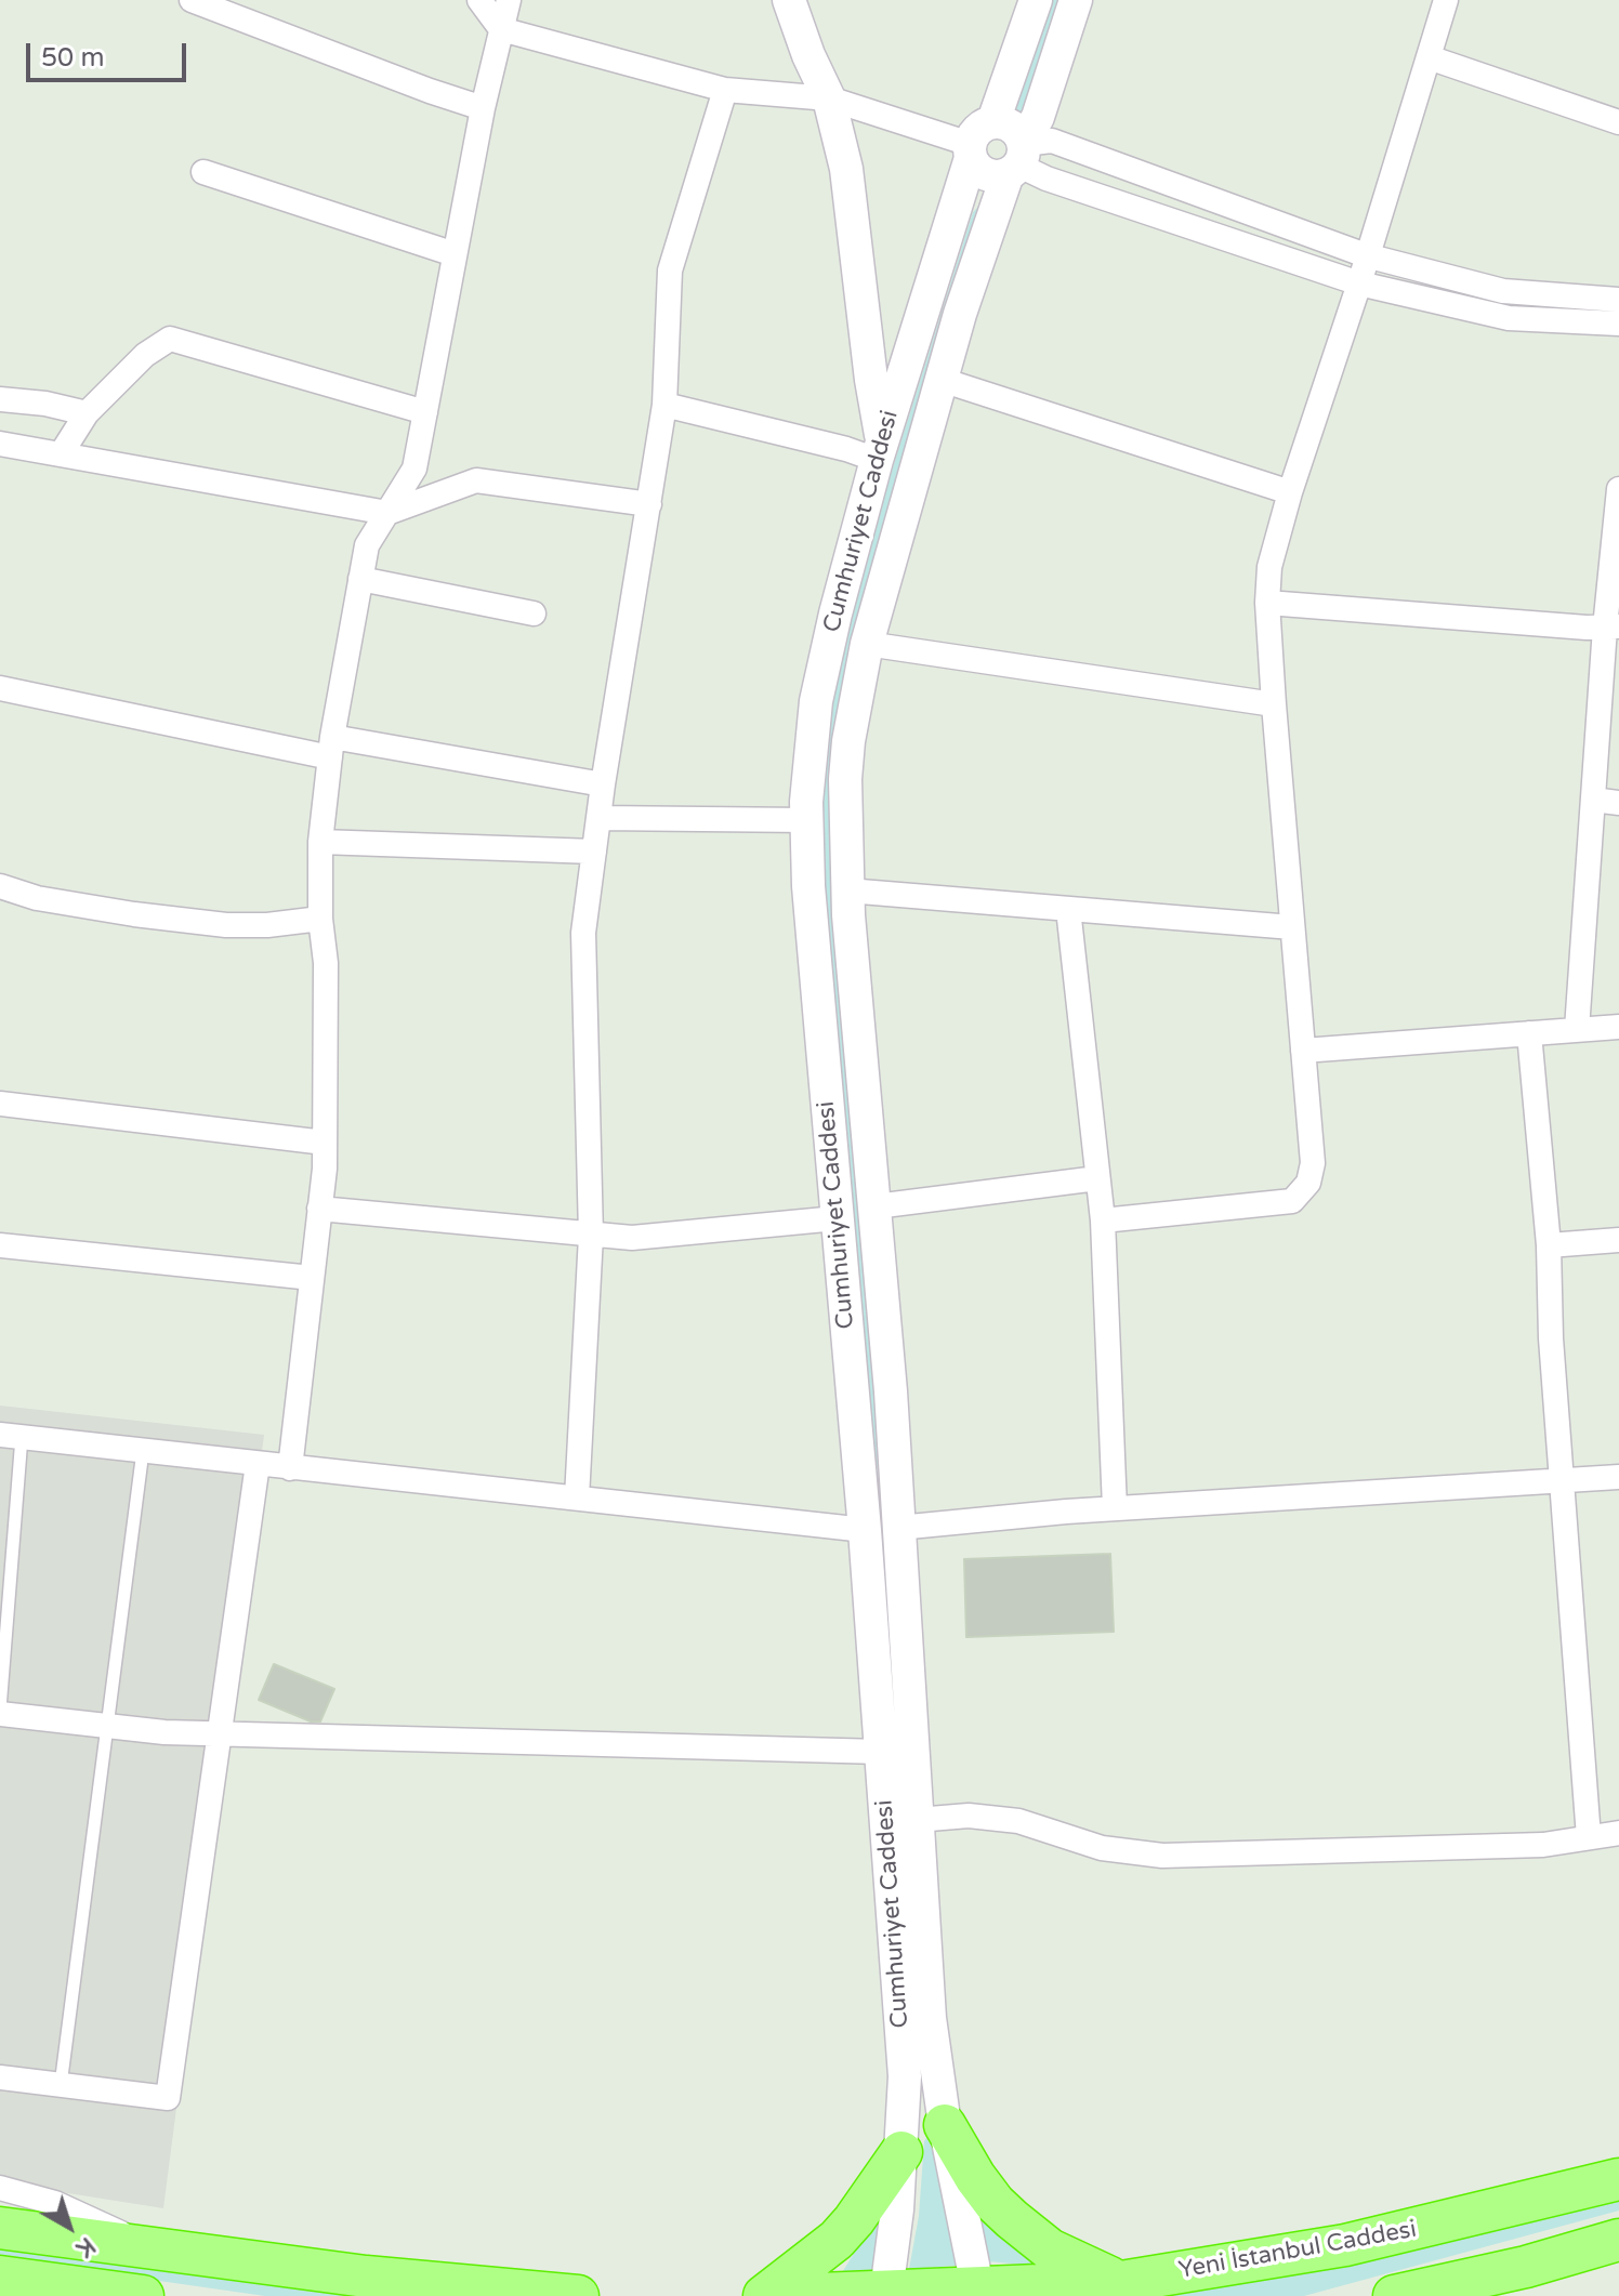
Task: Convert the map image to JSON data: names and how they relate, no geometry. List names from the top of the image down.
{
  "streets": {
    "highway": ["Yeni İstanbul Caddesi"],
    "main road": ["Cumhuriyet Caddesi"]
  },
  "crossings": [
    ["Cumhuriyet Caddesi", "Yeni İstanbul Caddesi"]
  ],
  "scale_bar": "50 m",
  "north": "bottom right"
}
